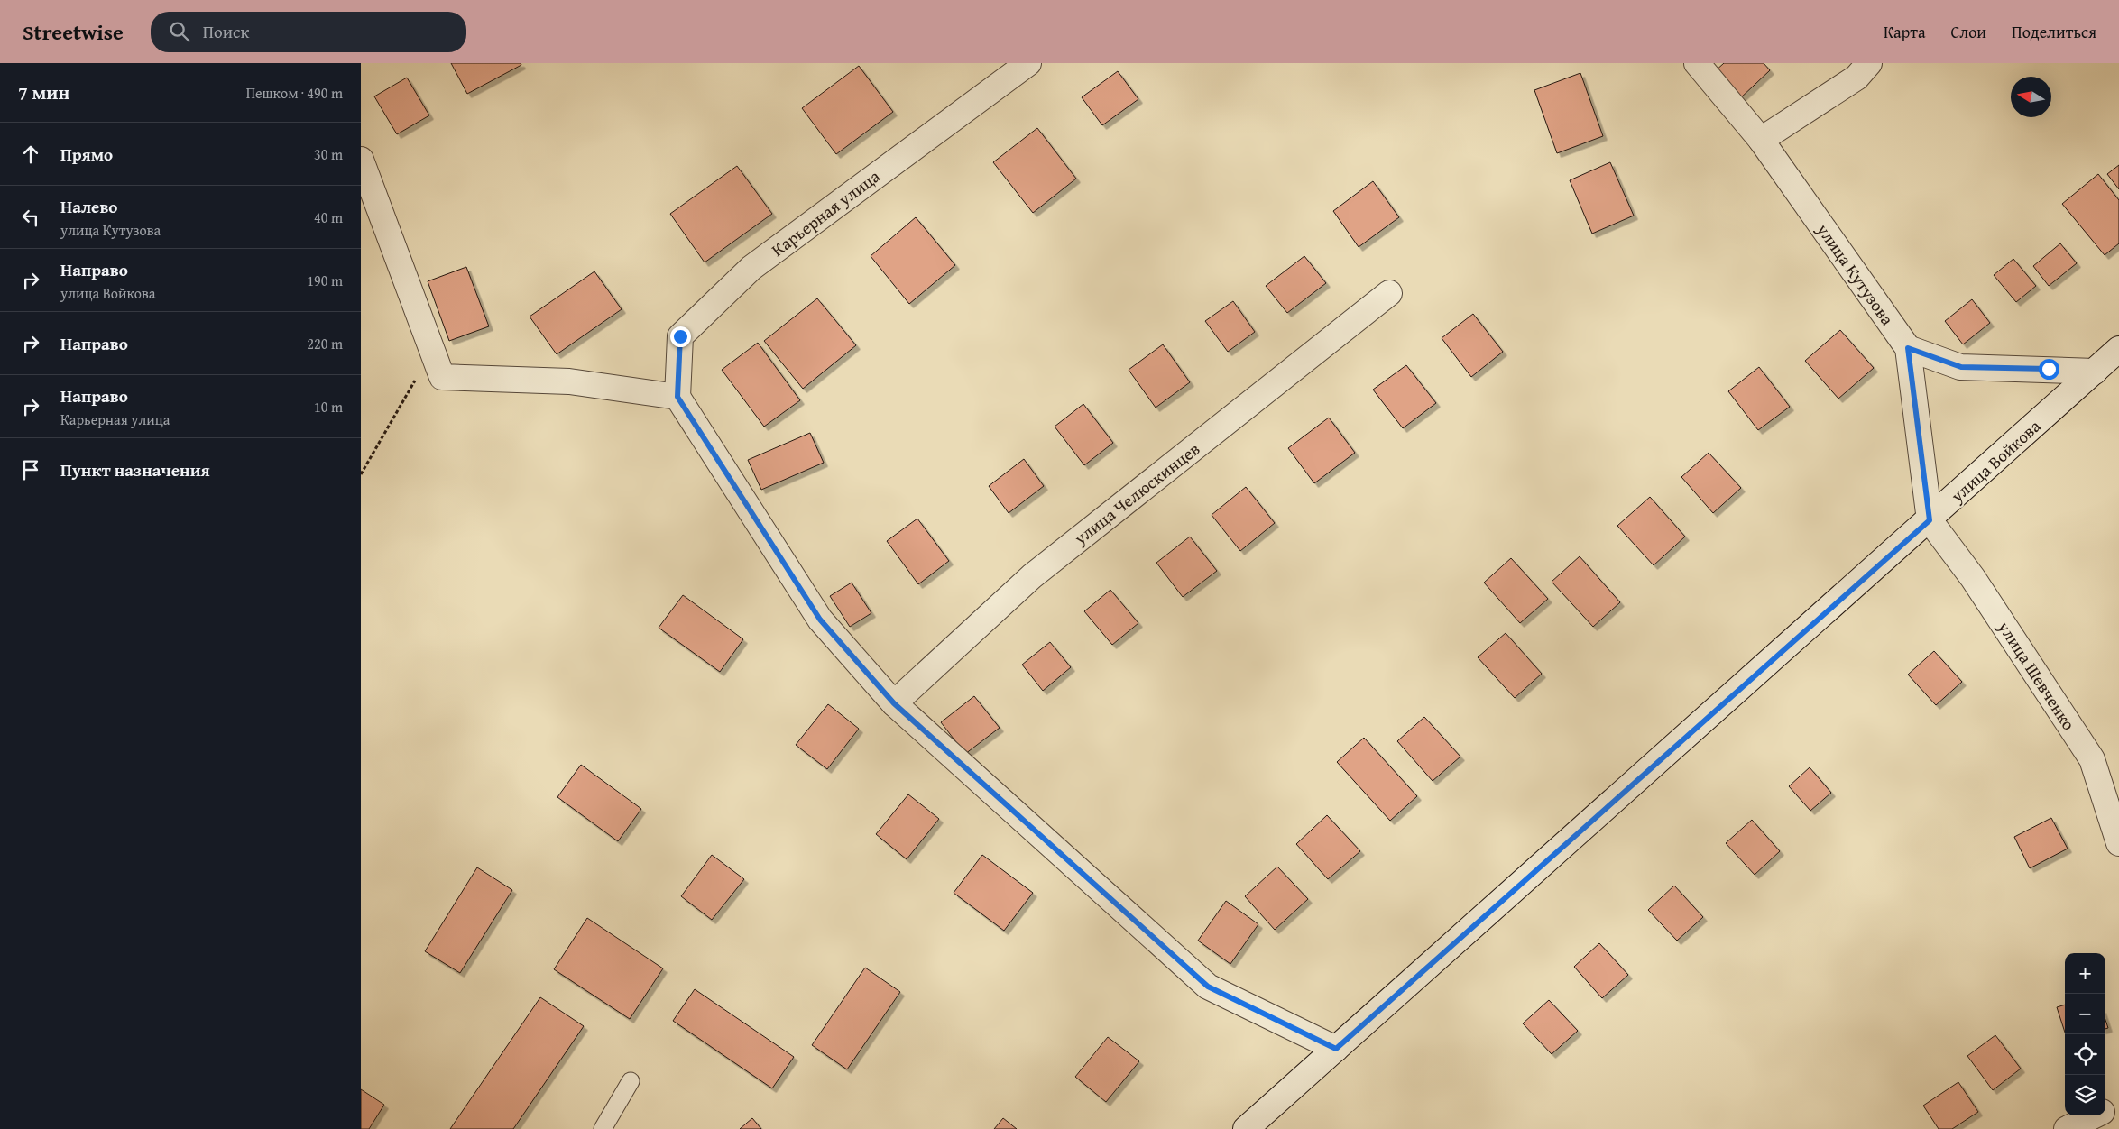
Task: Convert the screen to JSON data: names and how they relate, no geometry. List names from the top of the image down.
{
  "streets": {
    "street": [
      "Карьерная улица",
      "улица Кутузова",
      "улица Войкова",
      "улица Челюскинцев",
      "улица Шевченко"
    ]
  },
  "crossings": [
    ["улица Кутузова", "улица Войкова"],
    ["улица Кутузова", "улица Шевченко"],
    ["улица Войкова", "улица Шевченко"]
  ],
  "north": "left",
  "page": {
    "header": "Streetwise",
    "search": "Поиск",
    "nav": ["Карта", "Слои", "Поделиться"],
    "heading": ["7 мин", "Пешком · 490 m"],
    "list": [
      ["Прямо", "30 m"],
      ["Налево", "улица Кутузова", "40 m"],
      ["Направо", "улица Войкова", "190 m"],
      ["Направо", "220 m"],
      ["Направо", "Карьерная улица", "10 m"],
      "Пункт назначения"
    ],
    "map_buttons": ["+", "−"]
  }
}
